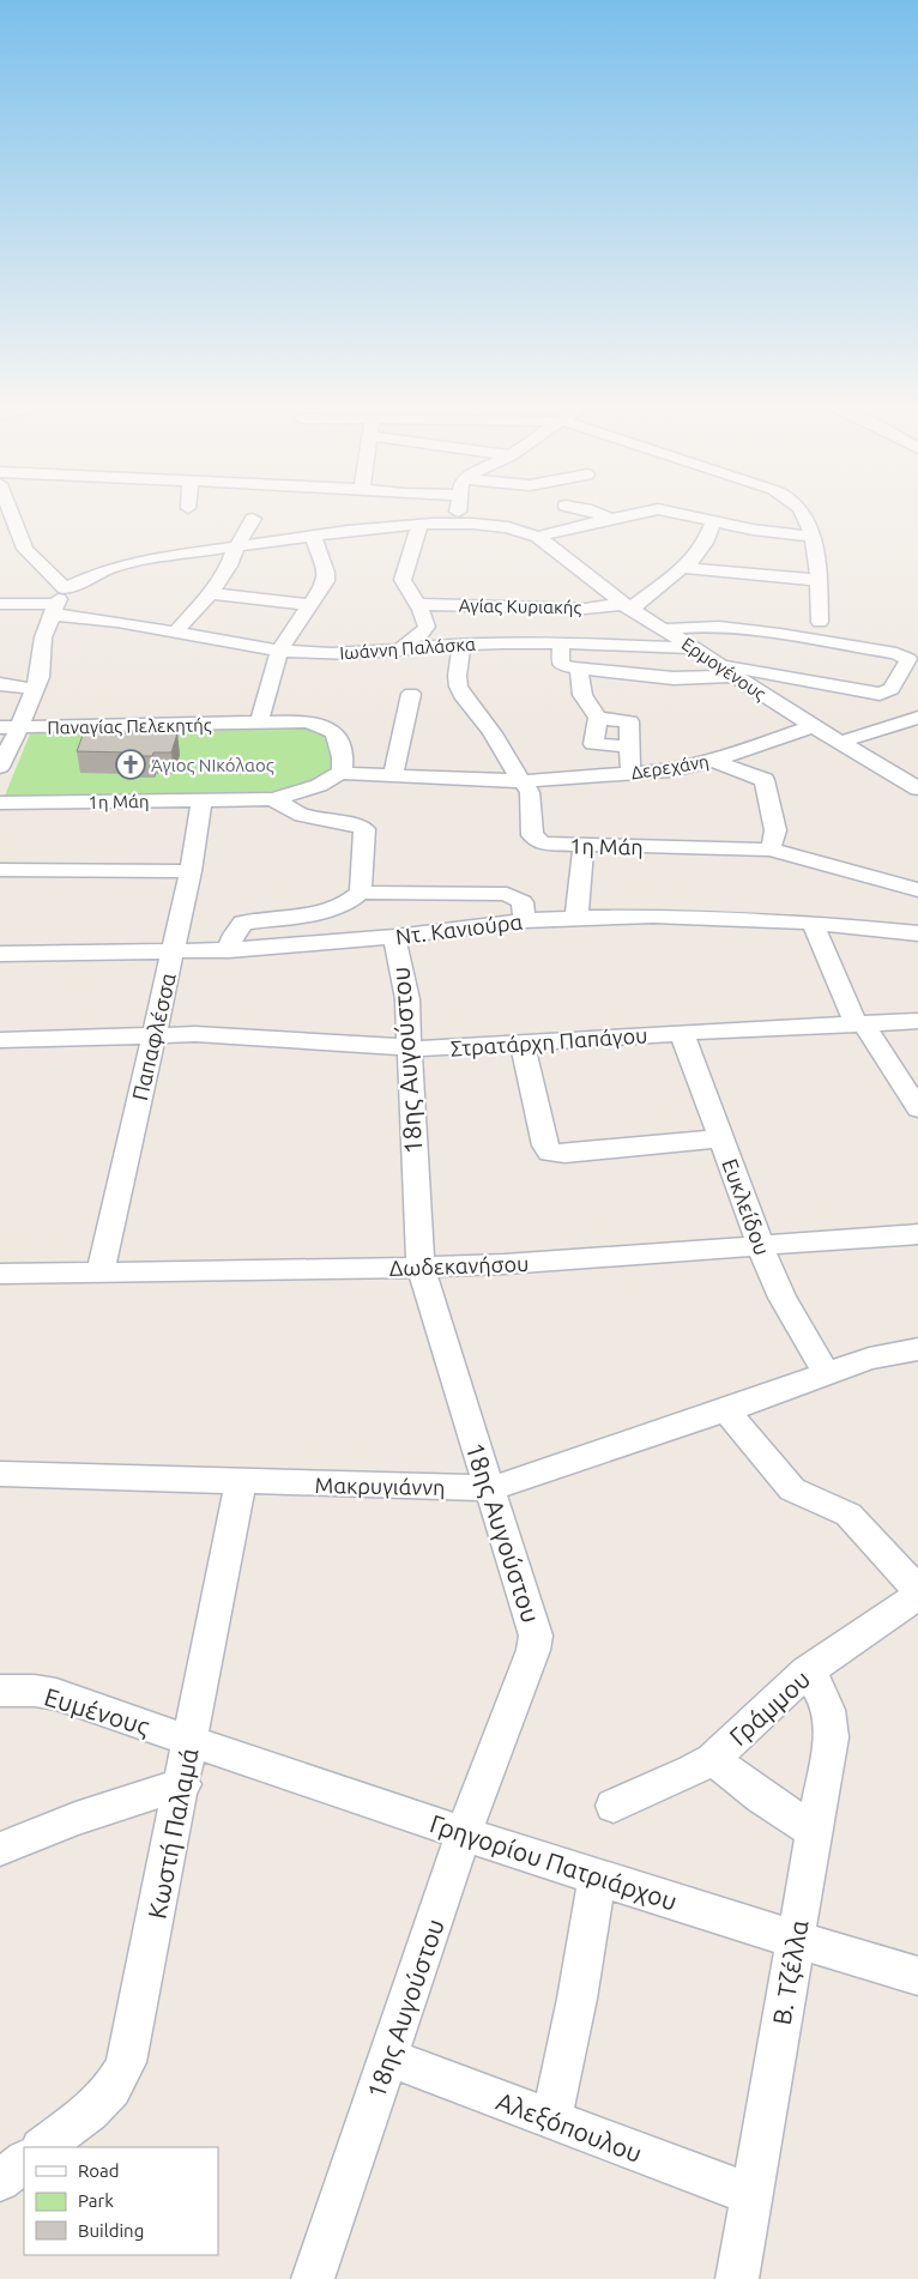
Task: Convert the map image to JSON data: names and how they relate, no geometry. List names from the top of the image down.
{
  "streets": {
    "street": [
      "Αγίας Κυριακής",
      "Ιωάννη Παλάσκα",
      "Ερμογένους",
      "Παναγίας Πελεκητής",
      "Δερεχάνη",
      "1η Μάη",
      "Ντ. Κανιούρα",
      "Παπαφλέσσα",
      "Στρατάρχη Παπάγου",
      "18ης Αυγούστου",
      "Ευκλείδου",
      "Δωδεκανήσου",
      "Μακρυγιάννη",
      "Γράμμου",
      "Ευμένους",
      "Κωστή Παλαμά",
      "Γρηγορίου Πατριάρχου",
      "Β. Τζέλλα",
      "Αλεξόπουλου"
    ]
  },
  "crossings": [
    ["Αγίας Κυριακής", "Ερμογένους"],
    ["Ιωάννη Παλάσκα", "Ερμογένους"],
    ["Ερμογένους", "Δερεχάνη"],
    ["Δερεχάνη", "1η Μάη"],
    ["1η Μάη", "Παπαφλέσσα"],
    ["Ντ. Κανιούρα", "Παπαφλέσσα"],
    ["Ντ. Κανιούρα", "18ης Αυγούστου"],
    ["Παπαφλέσσα", "Στρατάρχη Παπάγου"],
    ["Παπαφλέσσα", "Δωδεκανήσου"],
    ["Στρατάρχη Παπάγου", "18ης Αυγούστου"],
    ["Στρατάρχη Παπάγου", "Ευκλείδου"],
    ["18ης Αυγούστου", "Δωδεκανήσου"],
    ["18ης Αυγούστου", "Μακρυγιάννη"],
    ["18ης Αυγούστου", "Γρηγορίου Πατριάρχου"],
    ["18ης Αυγούστου", "Αλεξόπουλου"],
    ["Ευκλείδου", "Δωδεκανήσου"],
    ["Ευκλείδου", "Μακρυγιάννη"],
    ["Μακρυγιάννη", "Κωστή Παλαμά"],
    ["Γράμμου", "Β. Τζέλλα"],
    ["Ευμένους", "Κωστή Παλαμά"],
    ["Ευμένους", "Γρηγορίου Πατριάρχου"],
    ["Κωστή Παλαμά", "Γρηγορίου Πατριάρχου"],
    ["Γρηγορίου Πατριάρχου", "Β. Τζέλλα"],
    ["Β. Τζέλλα", "Αλεξόπουλου"]
  ],
  "places": {
    "church": ["Άγιος ΝΙκόλαος"]
  },
  "legend": ["Road", "Park", "Building"]
}
